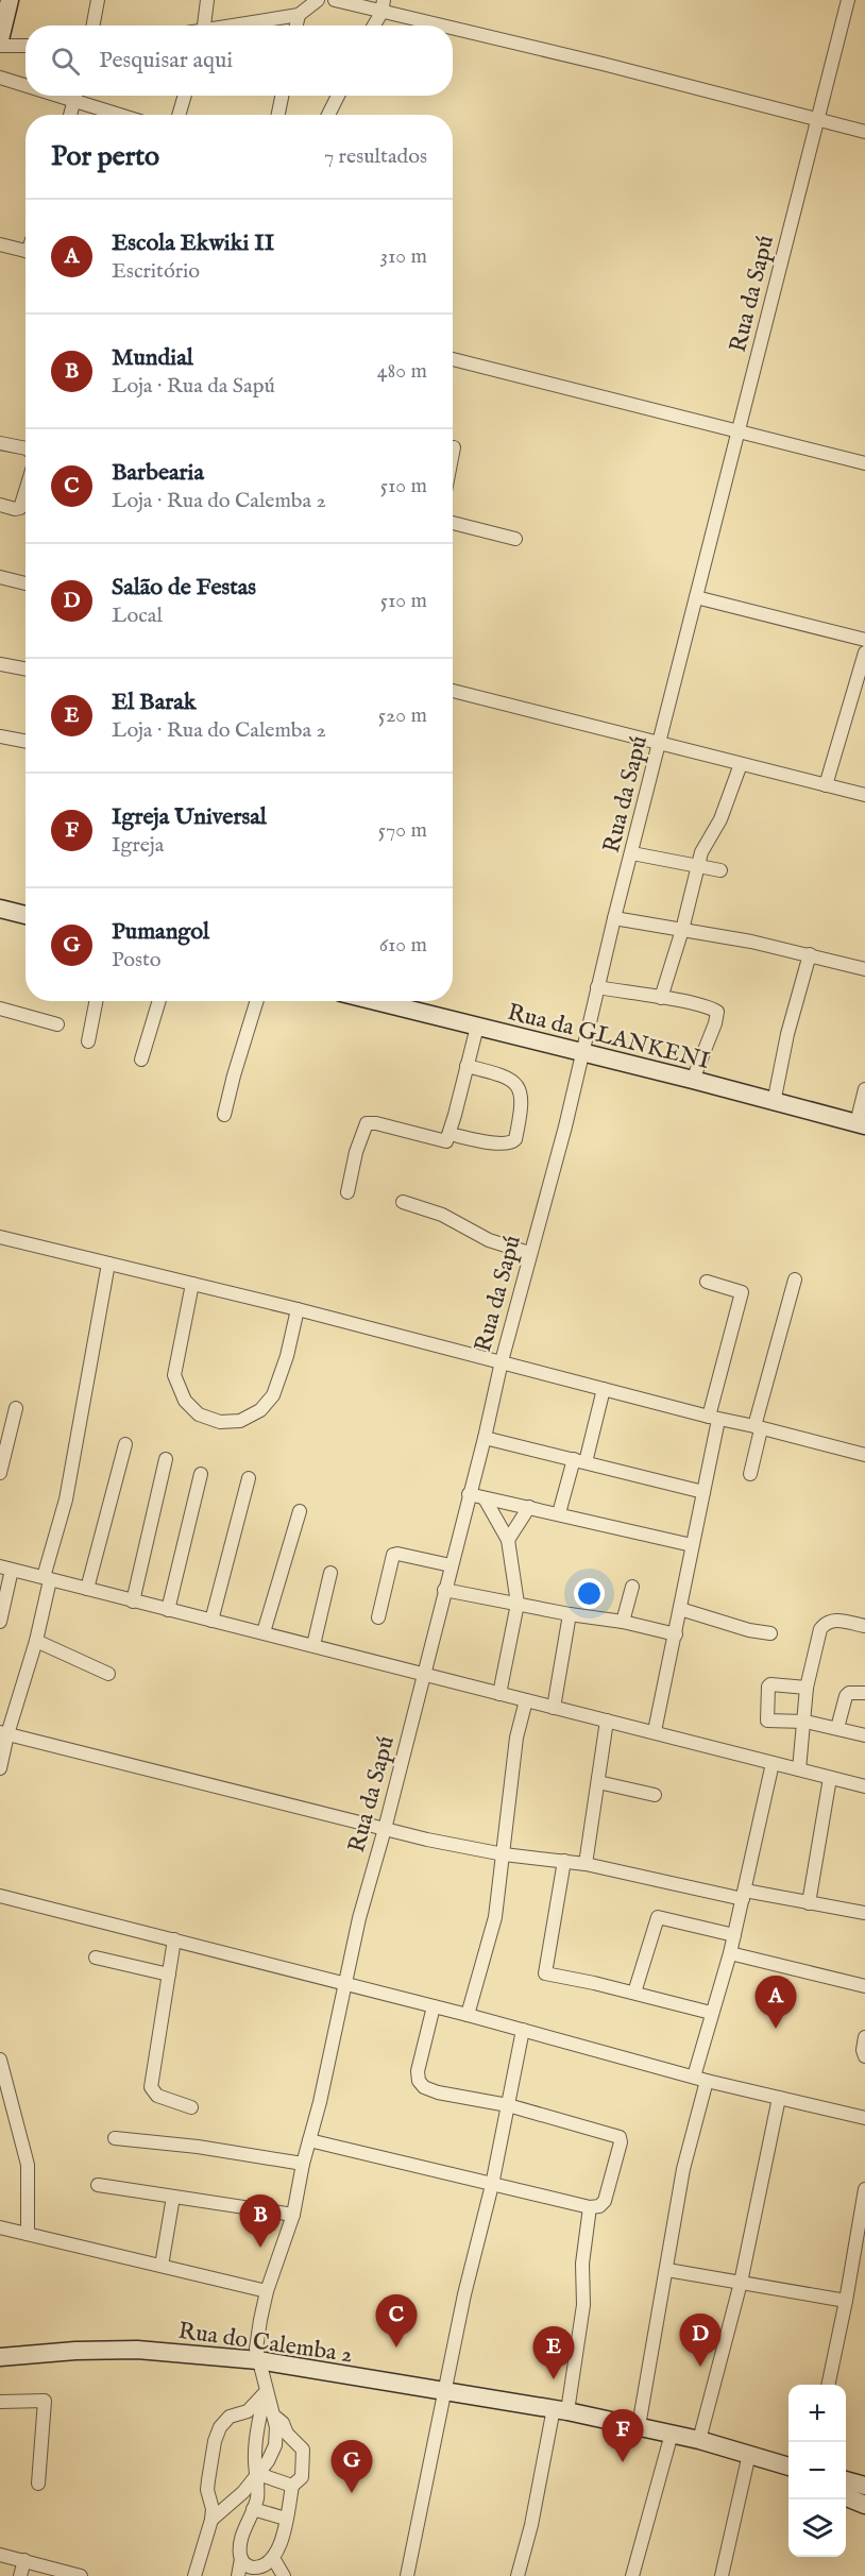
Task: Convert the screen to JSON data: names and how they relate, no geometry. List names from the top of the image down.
{
  "streets": {
    "main road": ["Rua da GLANKENI", "Rua do Calemba 2"],
    "street": ["Rua da Sapú"]
  },
  "crossings": [
    ["Rua da Sapú", "Rua da GLANKENI"],
    ["Rua da Sapú", "Rua do Calemba 2"]
  ],
  "page": {
    "search": "Pesquisar aqui",
    "heading": ["Por perto", "7 resultados"],
    "list": [
      {
        "mark": "A",
        "name": "Escola Ekwiki II",
        "note": "Escritório",
        "value": "310 m"
      },
      {
        "mark": "B",
        "name": "Mundial",
        "note": "Loja · Rua da Sapú",
        "value": "480 m"
      },
      {
        "mark": "C",
        "name": "Barbearia",
        "note": "Loja · Rua do Calemba 2",
        "value": "510 m"
      },
      {
        "mark": "D",
        "name": "Salão de Festas",
        "note": "Local",
        "value": "510 m"
      },
      {
        "mark": "E",
        "name": "El Barak",
        "note": "Loja · Rua do Calemba 2",
        "value": "520 m"
      },
      {
        "mark": "F",
        "name": "Igreja Universal",
        "note": "Igreja",
        "value": "570 m"
      },
      {
        "mark": "G",
        "name": "Pumangol",
        "note": "Posto",
        "value": "610 m"
      }
    ],
    "pins": [
      "A",
      "B",
      "C",
      "D",
      "E",
      "F",
      "G"
    ],
    "map_buttons": ["+", "−"]
  }
}
